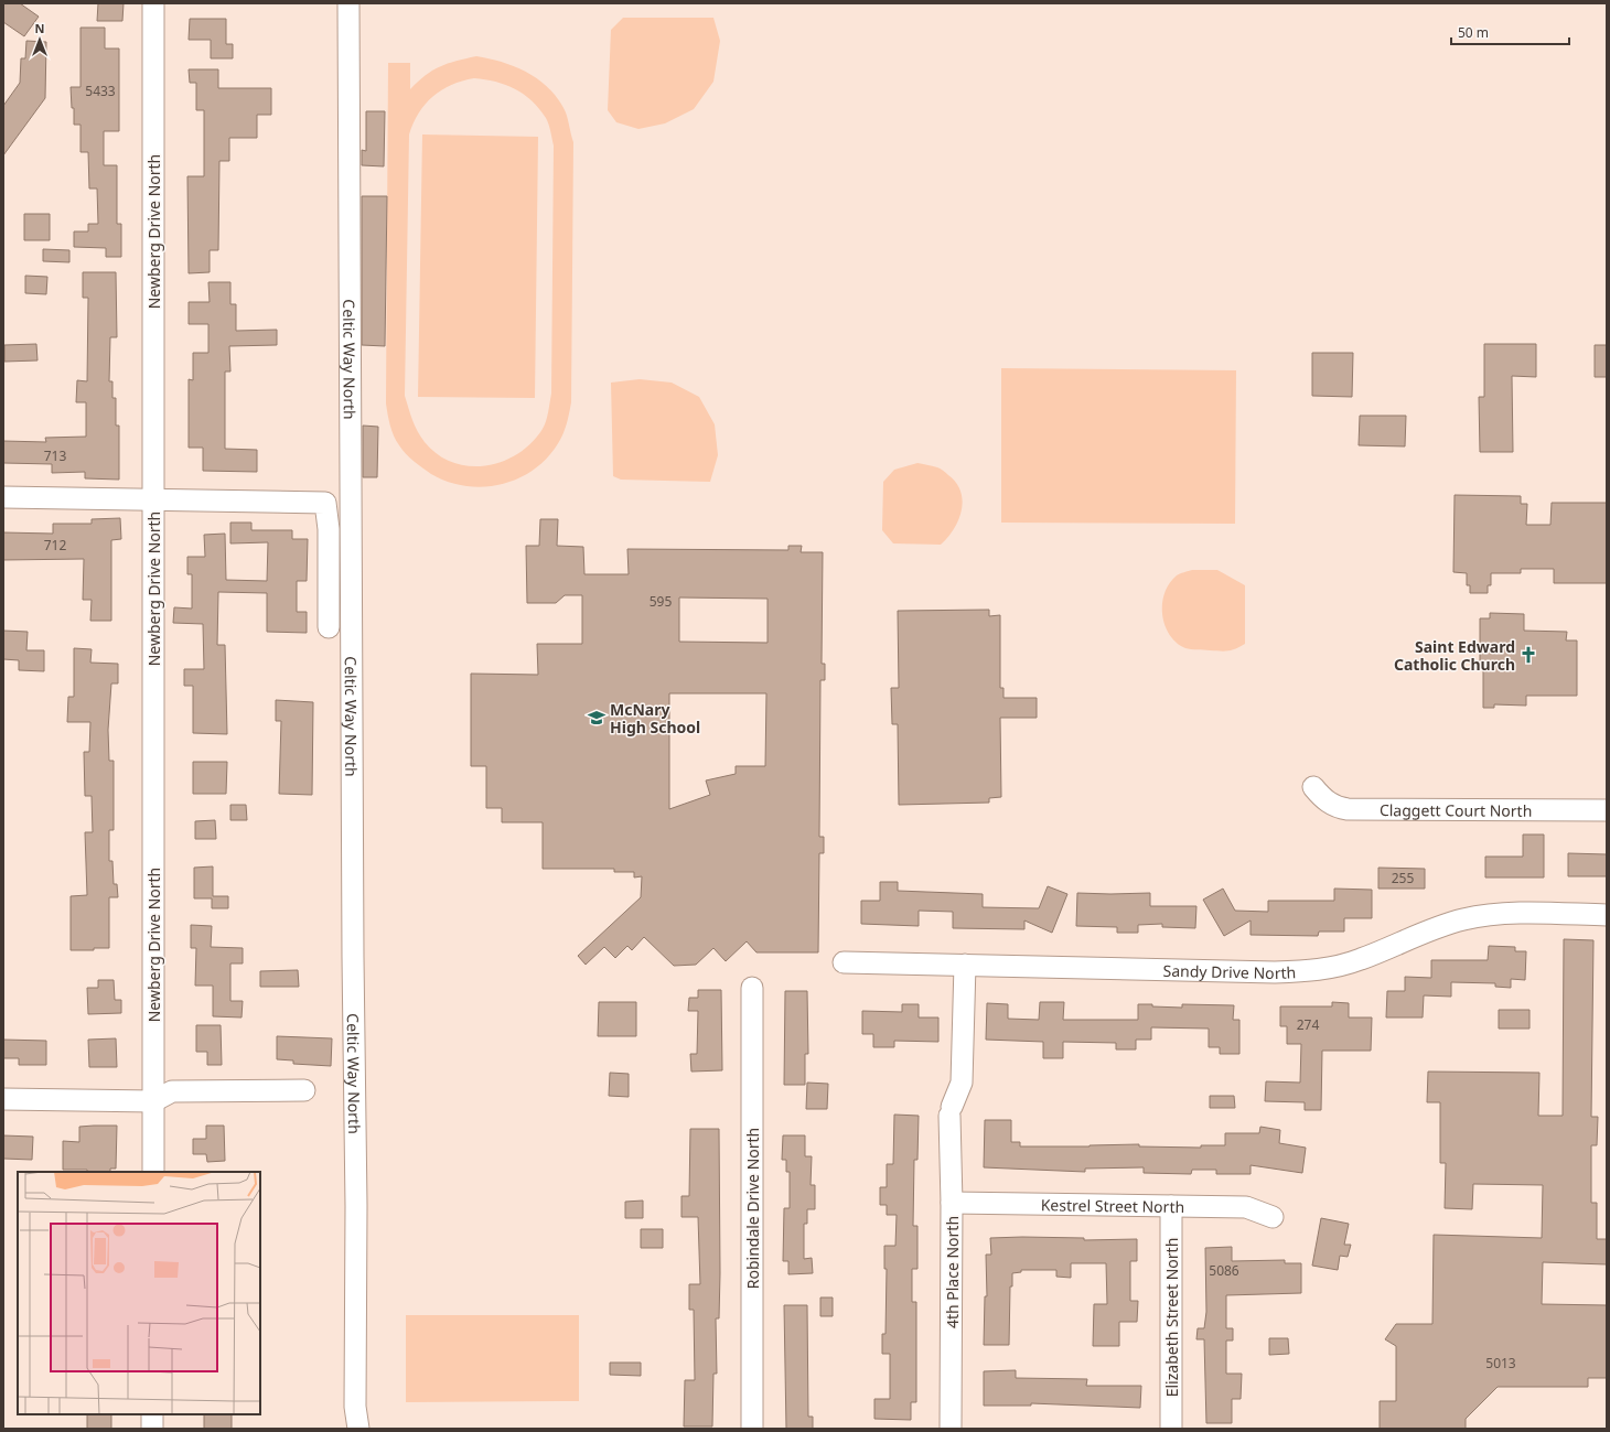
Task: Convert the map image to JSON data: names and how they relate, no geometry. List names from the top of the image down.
{
  "streets": {
    "street": [
      "Newberg Drive North",
      "Celtic Way North",
      "Claggett Court North",
      "Sandy Drive North",
      "Kestrel Street North",
      "Robindale Drive North",
      "4th Place North",
      "Elizabeth Street North"
    ]
  },
  "crossings": [
    ["Sandy Drive North", "4th Place North"],
    ["Kestrel Street North", "4th Place North"],
    ["Kestrel Street North", "Elizabeth Street North"]
  ],
  "places": {
    "church": ["Saint Edward Catholic Church"],
    "school or university": ["McNary High School"]
  },
  "house_numbers": [
    "5433",
    "713",
    "712",
    "595",
    "255",
    "274",
    "5086",
    "5013"
  ],
  "scale_bar": "50 m",
  "north": "top"
}
